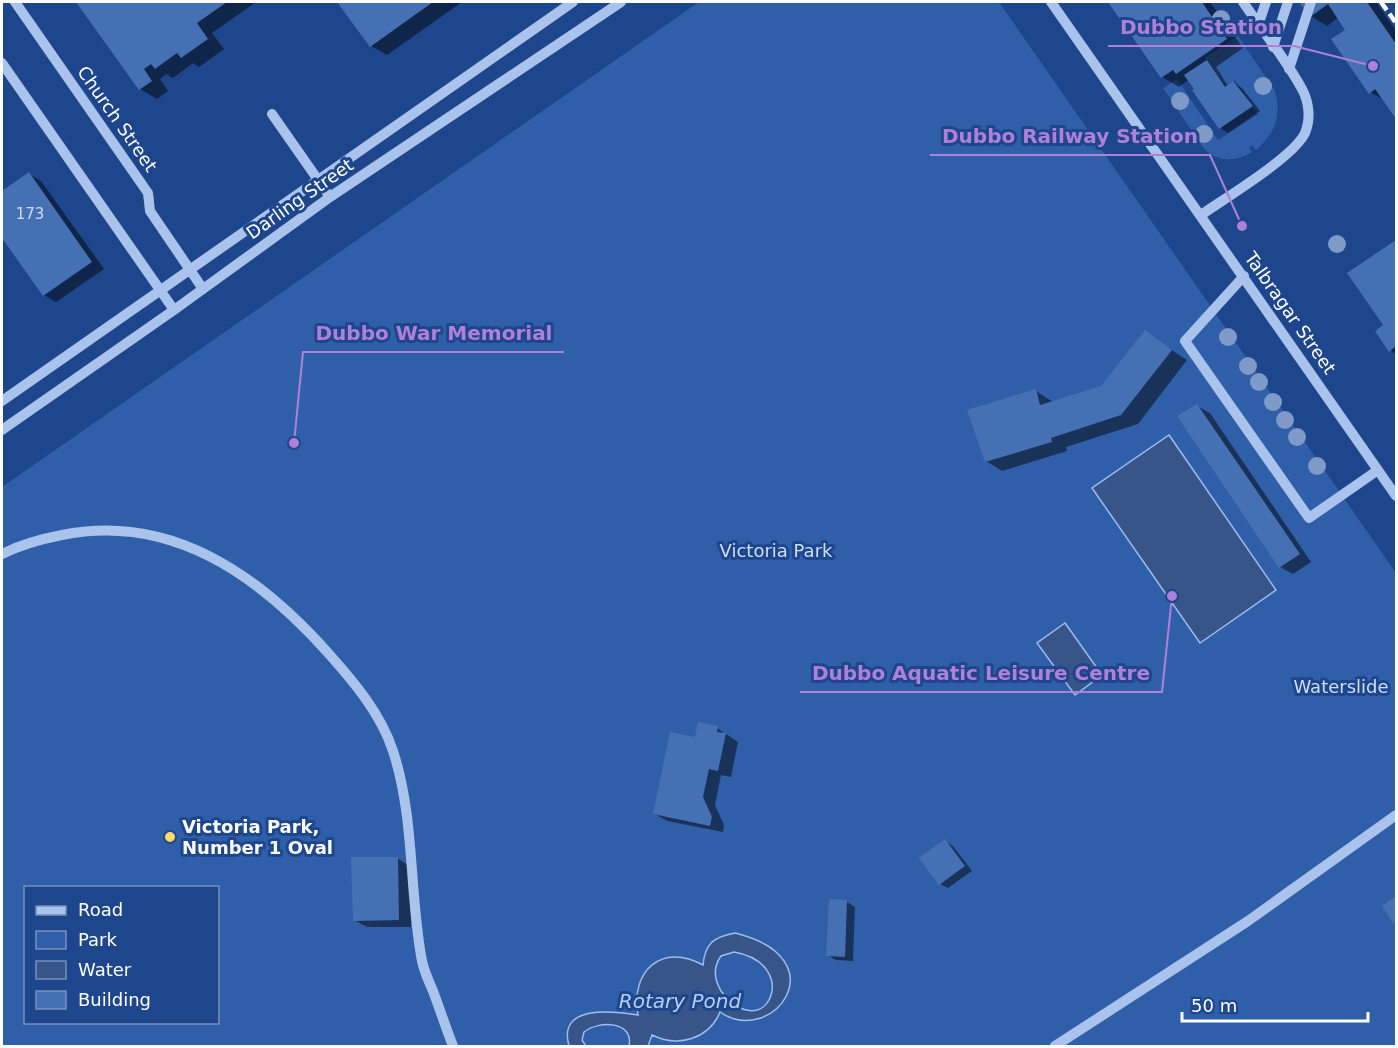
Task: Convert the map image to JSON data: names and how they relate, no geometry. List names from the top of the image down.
{
  "streets": {
    "street": ["Church Street", "Darling Street", "Talbragar Street"]
  },
  "crossings": [
    ["Church Street", "Darling Street"]
  ],
  "water": ["Rotary Pond"],
  "parks": ["Victoria Park", "Waterslide"],
  "places": [
    "Dubbo Station",
    "Dubbo Railway Station",
    "Dubbo War Memorial",
    "Dubbo Aquatic Leisure Centre",
    "Victoria Park, Number 1 Oval"
  ],
  "house_numbers": ["173"],
  "legend": [
    "Road",
    "Park",
    "Water",
    "Building"
  ],
  "scale_bar": "50 m"
}
